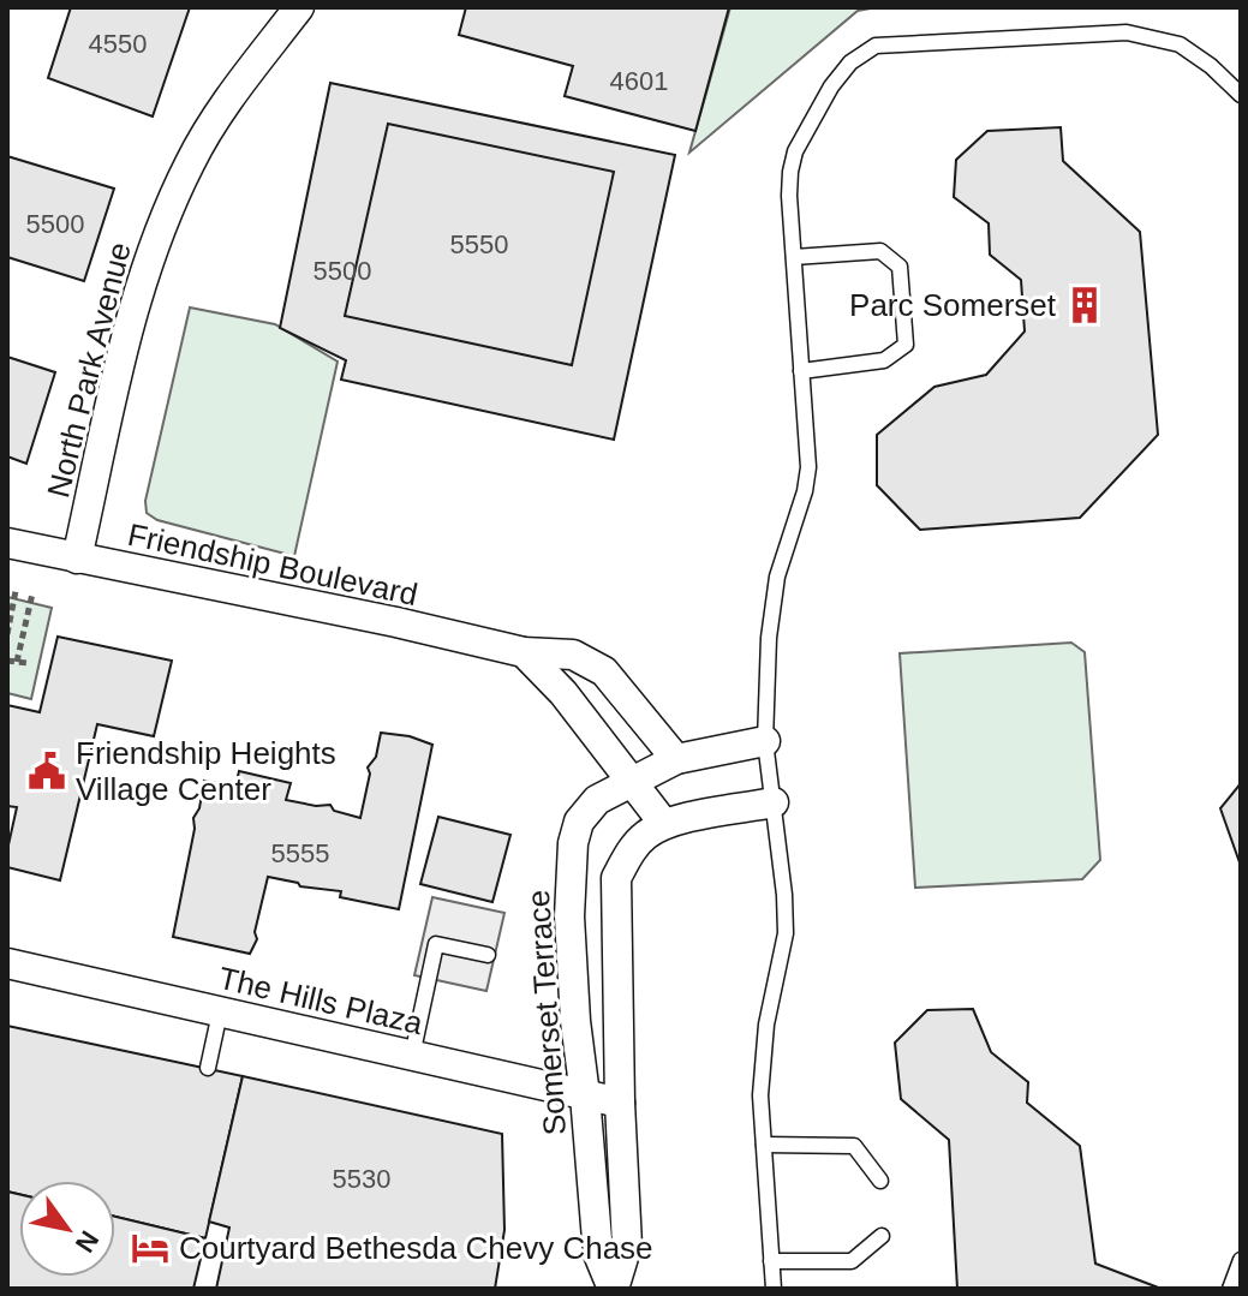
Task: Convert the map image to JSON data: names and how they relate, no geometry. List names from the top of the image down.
{
  "streets": {
    "street": [
      "North Park Avenue",
      "Friendship Boulevard",
      "The Hills Plaza",
      "Somerset Terrace"
    ]
  },
  "crossings": [
    ["North Park Avenue", "Friendship Boulevard"],
    ["Friendship Boulevard", "Somerset Terrace"],
    ["The Hills Plaza", "Somerset Terrace"]
  ],
  "places": {
    "building": ["Parc Somerset"],
    "public building": ["Friendship Heights Village Center"],
    "hotel": ["Courtyard Bethesda Chevy Chase"]
  },
  "house_numbers": [
    "4550",
    "4601",
    "5500",
    "5550",
    "5500",
    "5555",
    "5530"
  ],
  "north": "bottom right"
}
